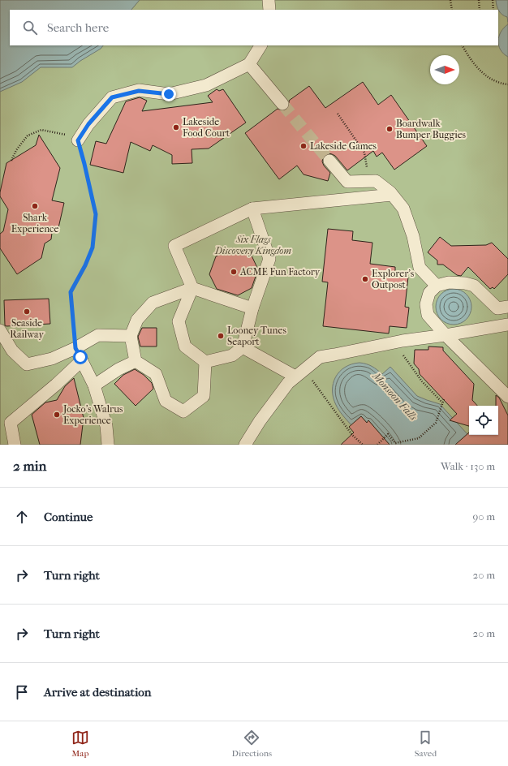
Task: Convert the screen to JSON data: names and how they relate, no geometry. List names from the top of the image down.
{
  "water": ["Monsoon Falls"],
  "parks": ["Six Flags Discovery Kingdom"],
  "places": [
    "Lakeside Food Court",
    "Boardwalk Bumper Buggies",
    "Lakeside Games",
    "Shark Experience",
    "ACME Fun Factory",
    "Explorer's Outpost",
    "Seaside Railway",
    "Looney Tunes Seaport",
    "Jocko's Walrus Experience"
  ],
  "north": "right",
  "page": {
    "search": "Search here",
    "heading": ["2 min", "Walk · 130 m"],
    "list": [
      ["Continue", "90 m"],
      ["Turn right", "20 m"],
      ["Turn right", "20 m"],
      "Arrive at destination"
    ],
    "nav": ["Map", "Directions", "Saved"]
  }
}
